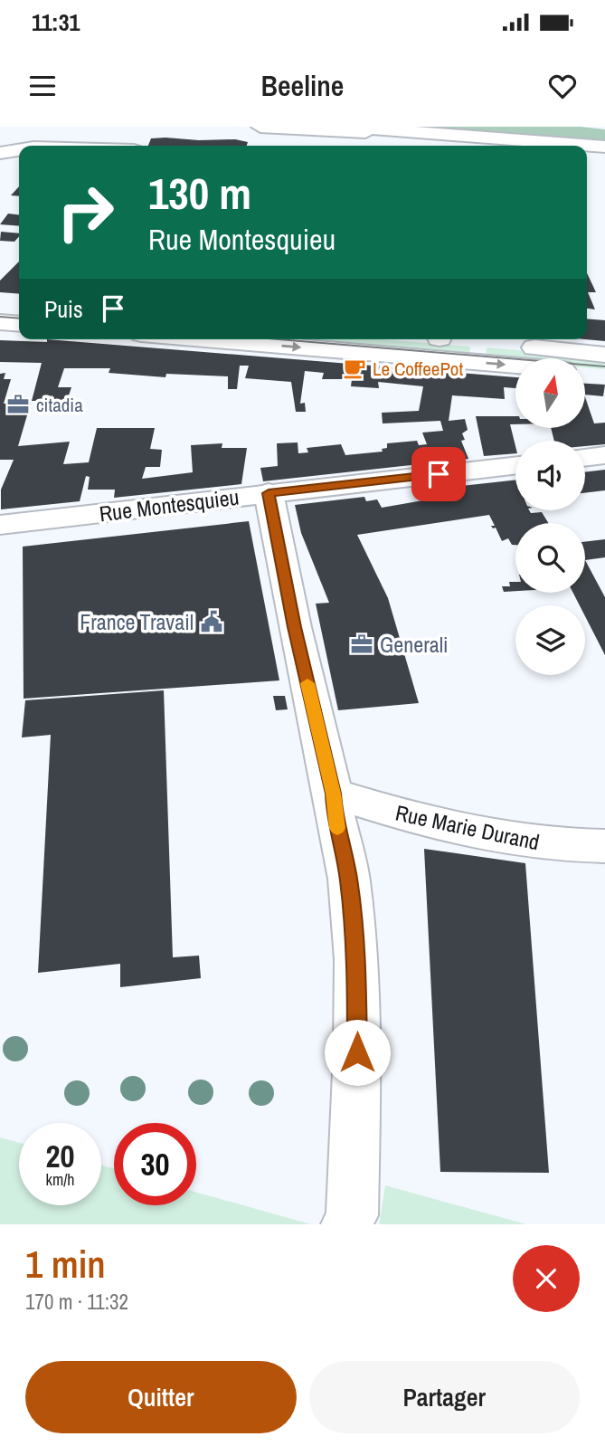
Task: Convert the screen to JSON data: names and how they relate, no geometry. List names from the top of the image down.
{
  "streets": {
    "street": ["Rue Montesquieu", "Rue Marie Durand"]
  },
  "places": {
    "cafe": ["Le CoffeePot"],
    "office": ["citadia", "Generali"],
    "public building": ["France Travail"]
  },
  "north": "top",
  "page": {
    "status": "11:31",
    "header": "Beeline",
    "turn": ["130 m", "Rue Montesquieu"],
    "then": "Puis",
    "speed": "20 km/h",
    "limit": "30",
    "heading": ["1 min", "170 m · 11:32"],
    "buttons": ["Quitter", "Partager"]
  }
}
